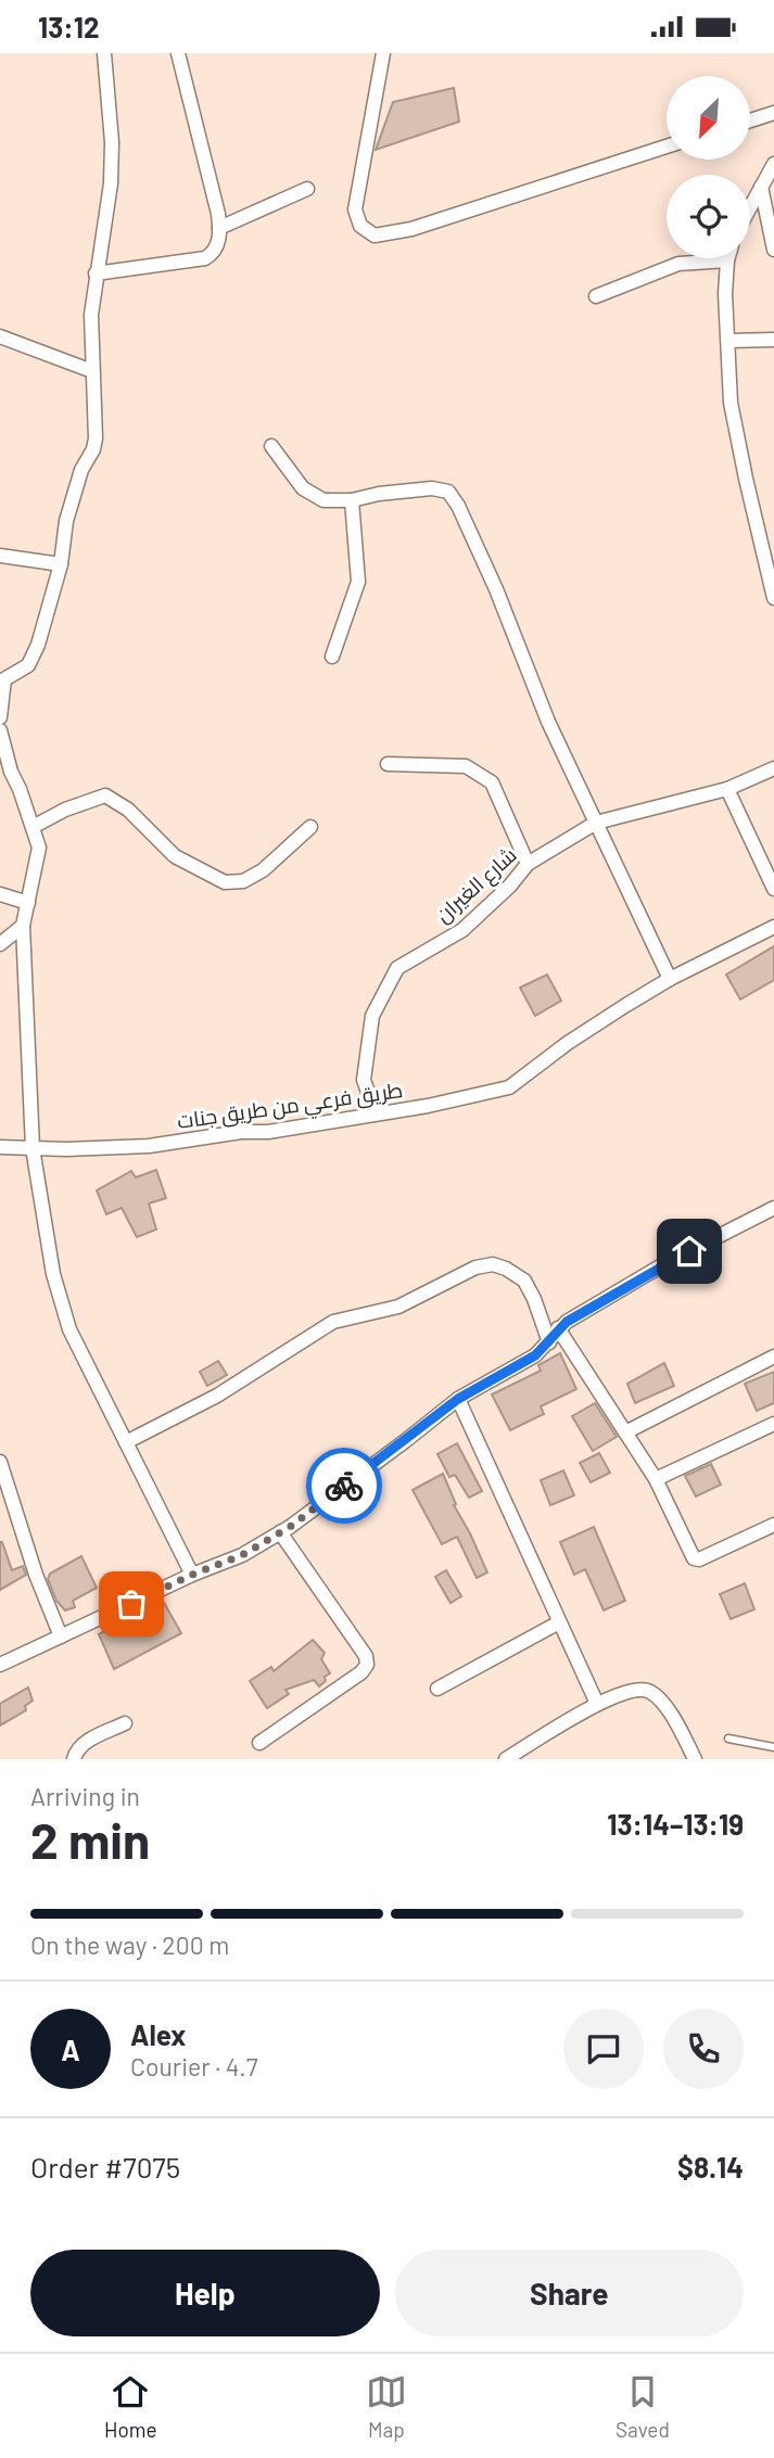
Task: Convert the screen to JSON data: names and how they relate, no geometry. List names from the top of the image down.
{
  "streets": {
    "street": ["شارع الغيران", "طريق فرعي من طريق جنات"]
  },
  "crossings": [
    ["شارع الغيران", "طريق فرعي من طريق جنات"]
  ],
  "north": "bottom left",
  "page": {
    "status": "13:12",
    "heading": ["2 min", "Arriving in", "13:14–13:19"],
    "panel": [
      "Alex",
      "Courier · 4.7",
      "Order #7075",
      "$8.14"
    ],
    "bar": "On the way · 200 m",
    "round": "A",
    "buttons": ["Help", "Share"],
    "tabs": ["Home", "Map", "Saved"]
  }
}
